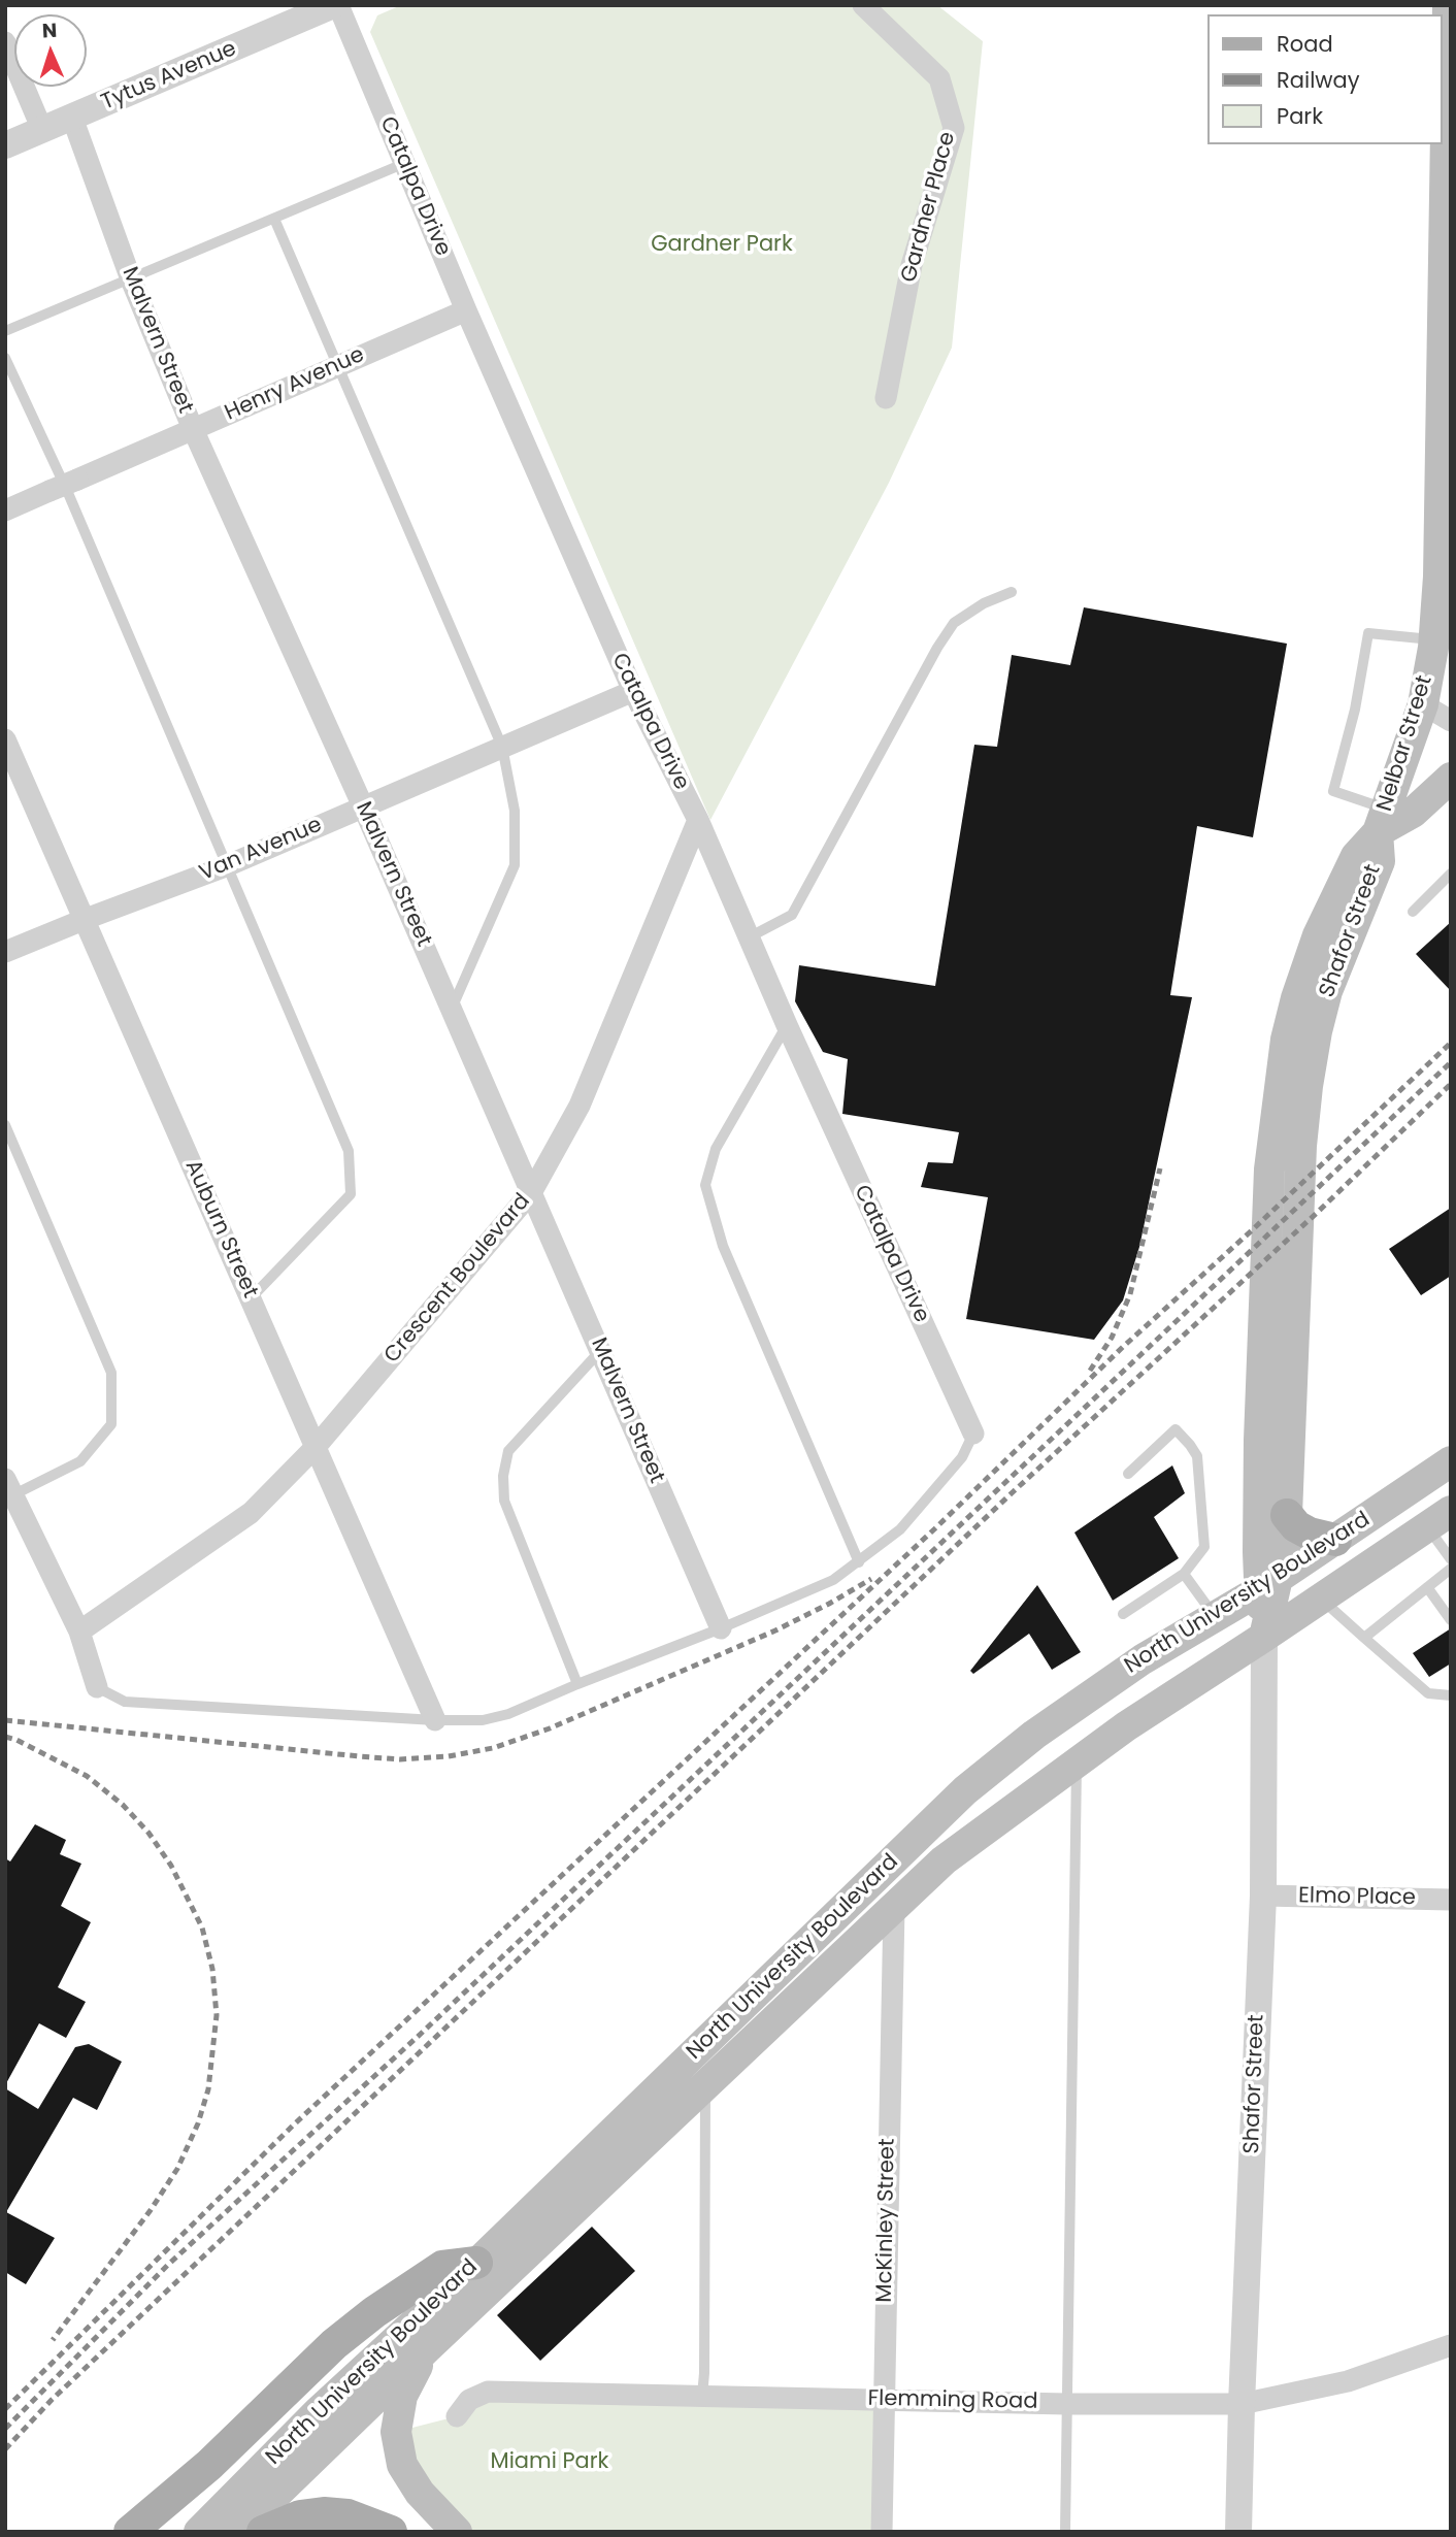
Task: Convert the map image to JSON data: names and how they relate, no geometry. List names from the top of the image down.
{
  "streets": {
    "main road": ["Nelbar Street", "Shafor Street", "North University Boulevard"],
    "street": [
      "Tytus Avenue",
      "Catalpa Drive",
      "Gardner Place",
      "Malvern Street",
      "Henry Avenue",
      "Van Avenue",
      "Auburn Street",
      "Crescent Boulevard",
      "Elmo Place",
      "McKinley Street",
      "Flemming Road"
    ]
  },
  "crossings": [
    ["Tytus Avenue", "Malvern Street"],
    ["Catalpa Drive", "Henry Avenue"],
    ["Catalpa Drive", "Van Avenue"],
    ["Catalpa Drive", "Crescent Boulevard"],
    ["Malvern Street", "Henry Avenue"],
    ["Malvern Street", "Van Avenue"],
    ["Malvern Street", "Crescent Boulevard"],
    ["Nelbar Street", "Shafor Street"],
    ["Van Avenue", "Auburn Street"],
    ["Shafor Street", "North University Boulevard"],
    ["Shafor Street", "Elmo Place"],
    ["Shafor Street", "Flemming Road"],
    ["Auburn Street", "Crescent Boulevard"],
    ["North University Boulevard", "McKinley Street"],
    ["McKinley Street", "Flemming Road"]
  ],
  "parks": ["Gardner Park", "Miami Park"],
  "legend": ["Road", "Railway", "Park"],
  "north": "top"
}
